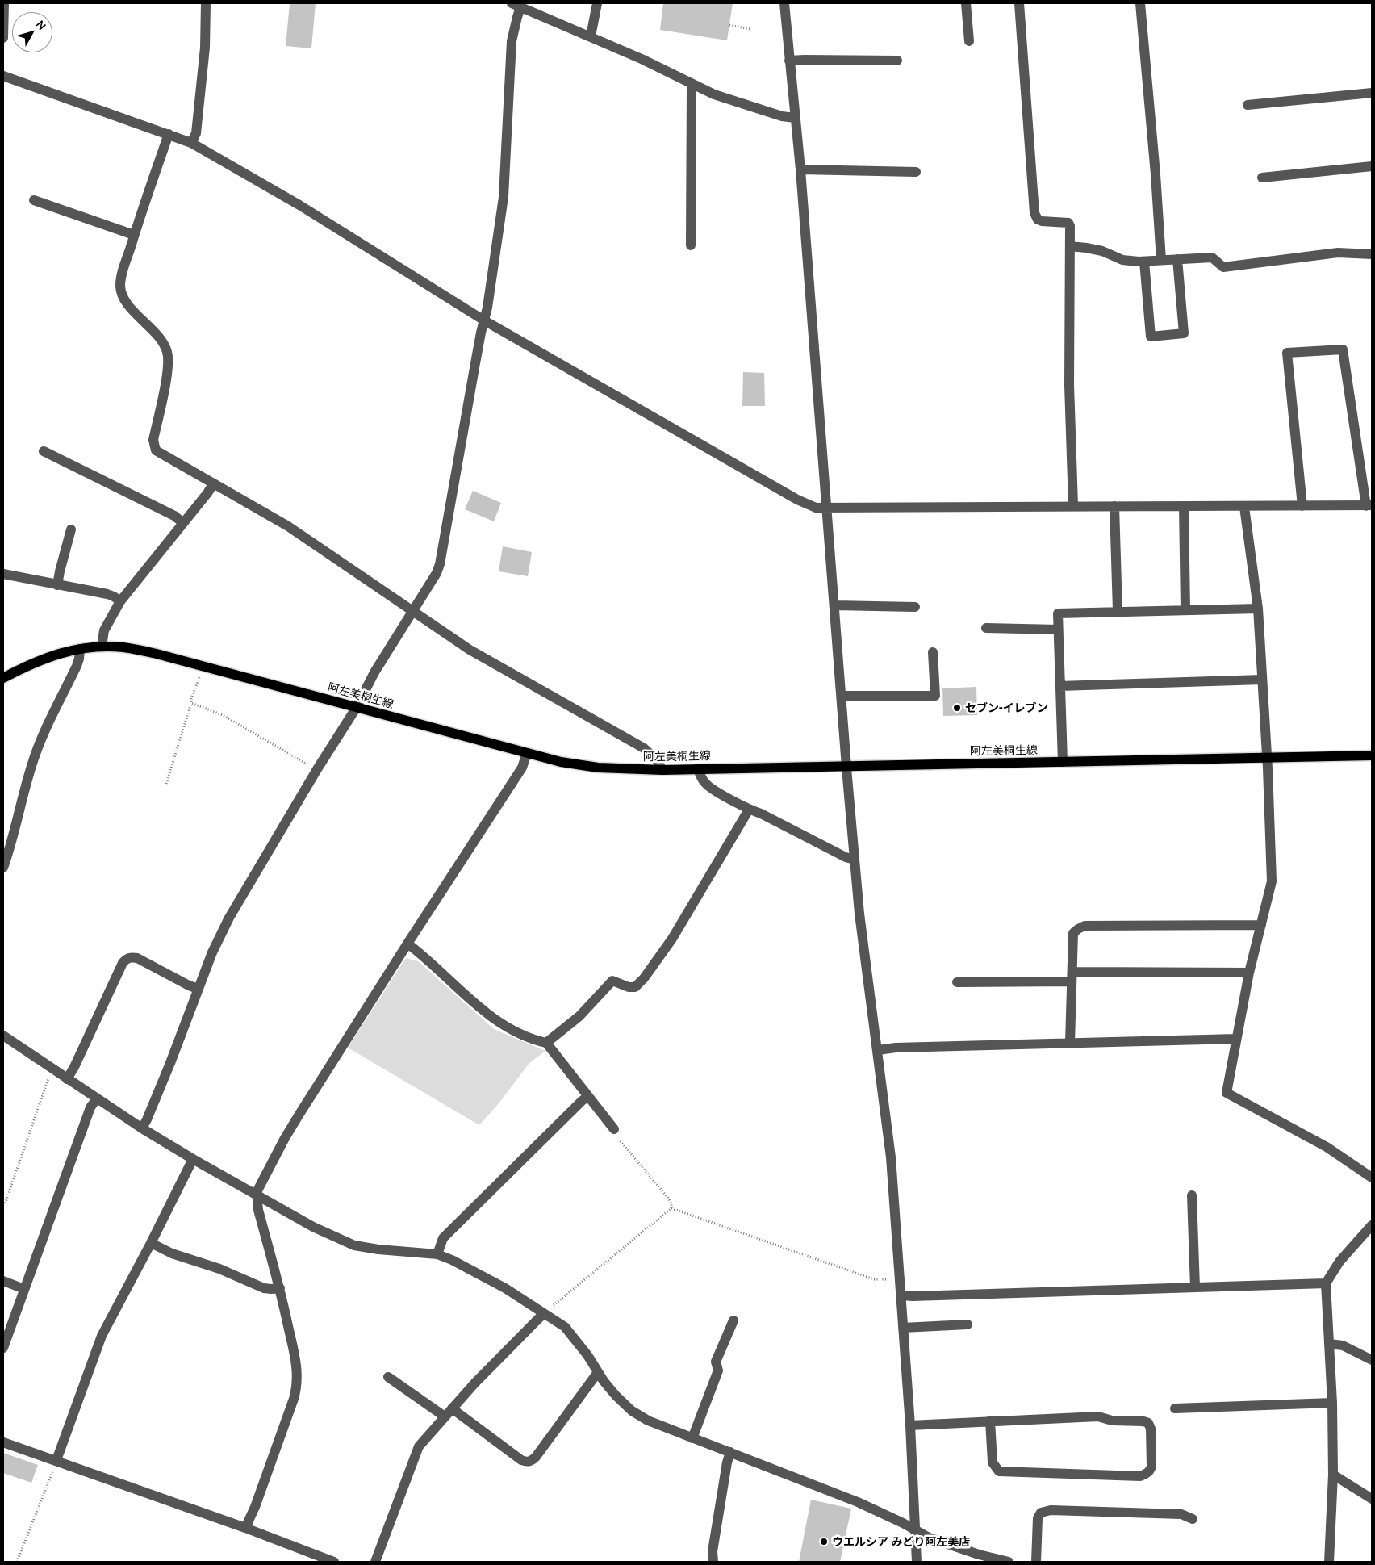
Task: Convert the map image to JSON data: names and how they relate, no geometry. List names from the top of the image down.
{
  "streets": {
    "main road": ["阿左美桐生線"]
  },
  "places": ["セブン-イレブン", "ウエルシア みどり阿左美店"],
  "north": "top right"
}
